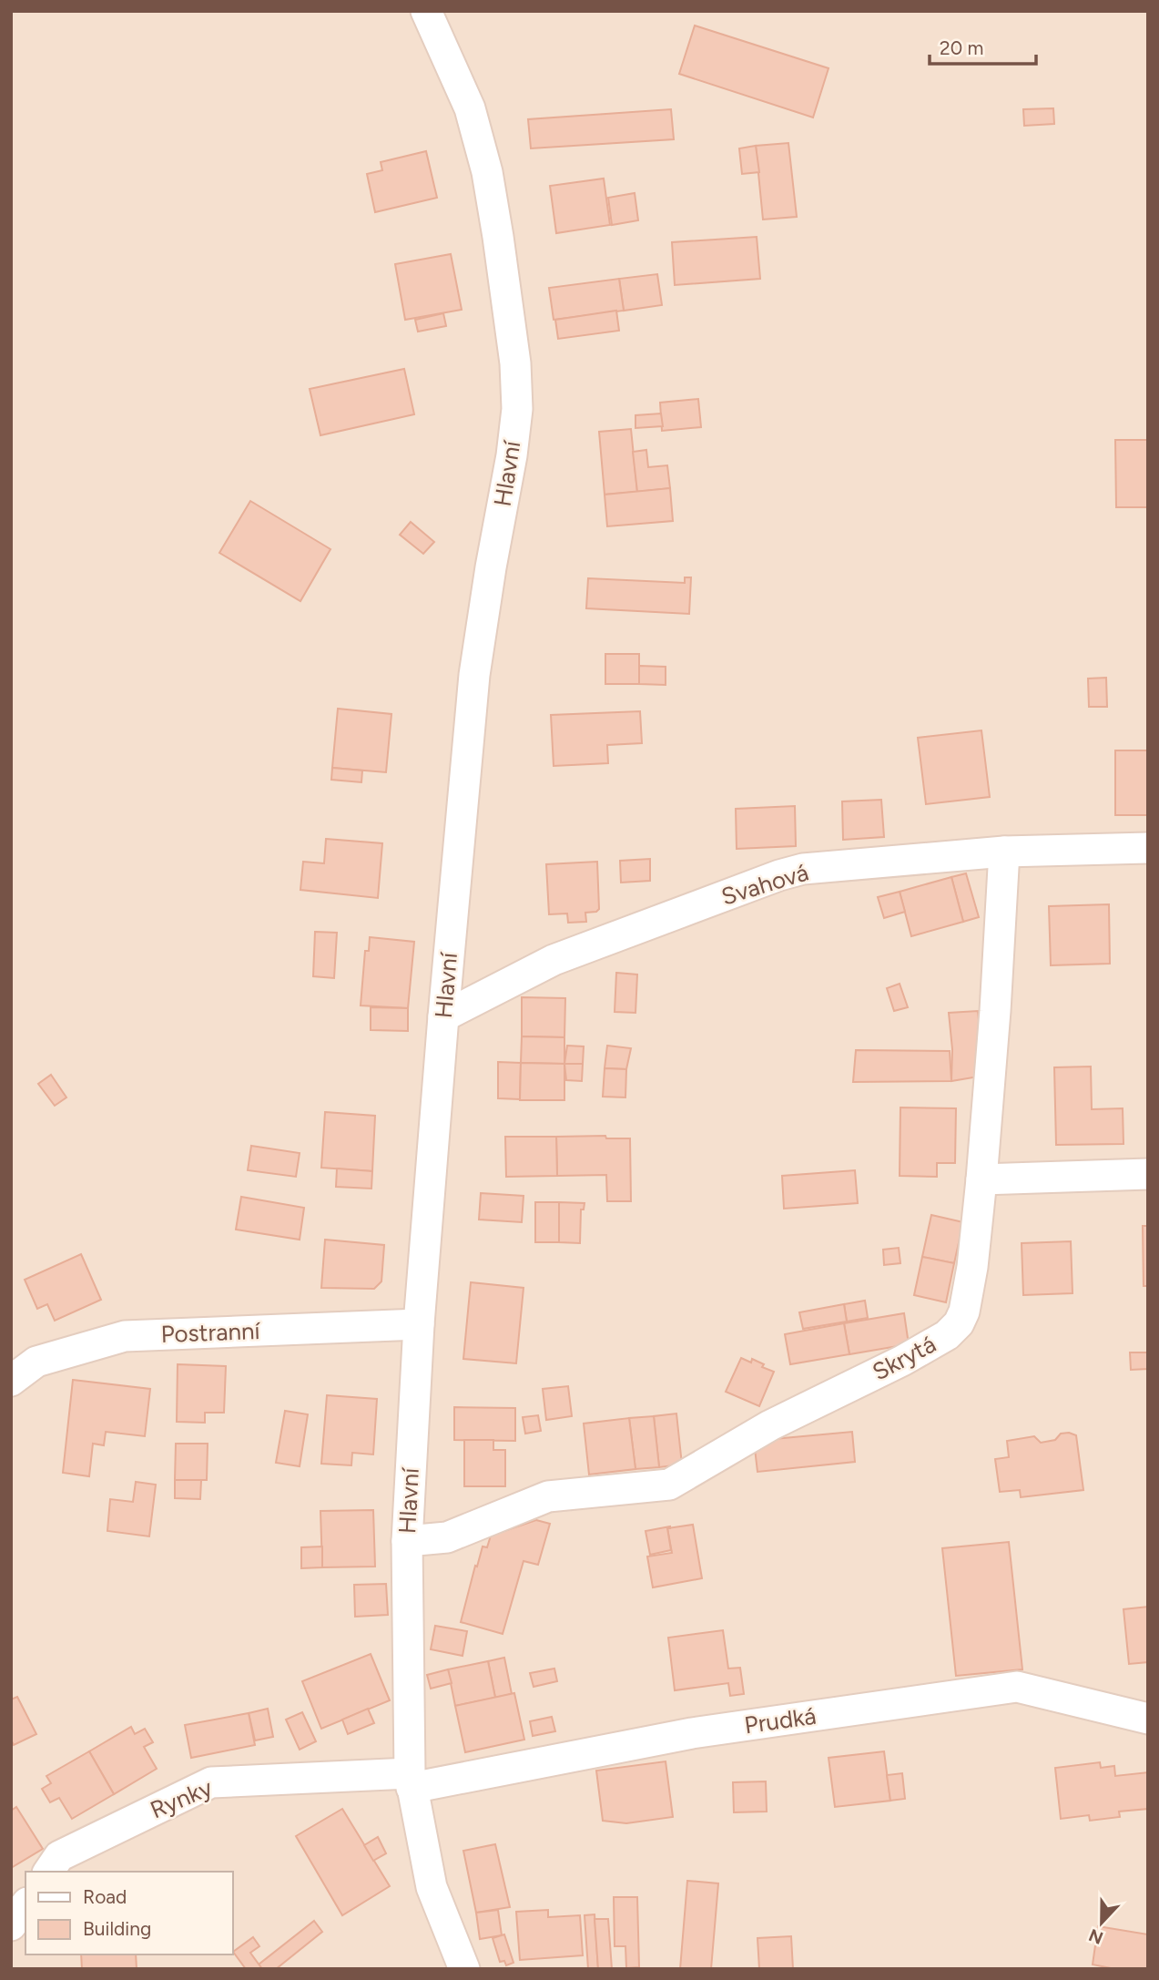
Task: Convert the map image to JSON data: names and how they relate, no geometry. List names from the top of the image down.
{
  "streets": {
    "street": [
      "Hlavní",
      "Svahová",
      "Postranní",
      "Skrytá",
      "Prudká",
      "Rynky"
    ]
  },
  "crossings": [
    ["Hlavní", "Svahová"],
    ["Hlavní", "Postranní"],
    ["Hlavní", "Skrytá"],
    ["Hlavní", "Prudká"],
    ["Hlavní", "Rynky"],
    ["Svahová", "Skrytá"],
    ["Prudká", "Rynky"]
  ],
  "legend": ["Road", "Building"],
  "scale_bar": "20 m",
  "north": "bottom"
}
